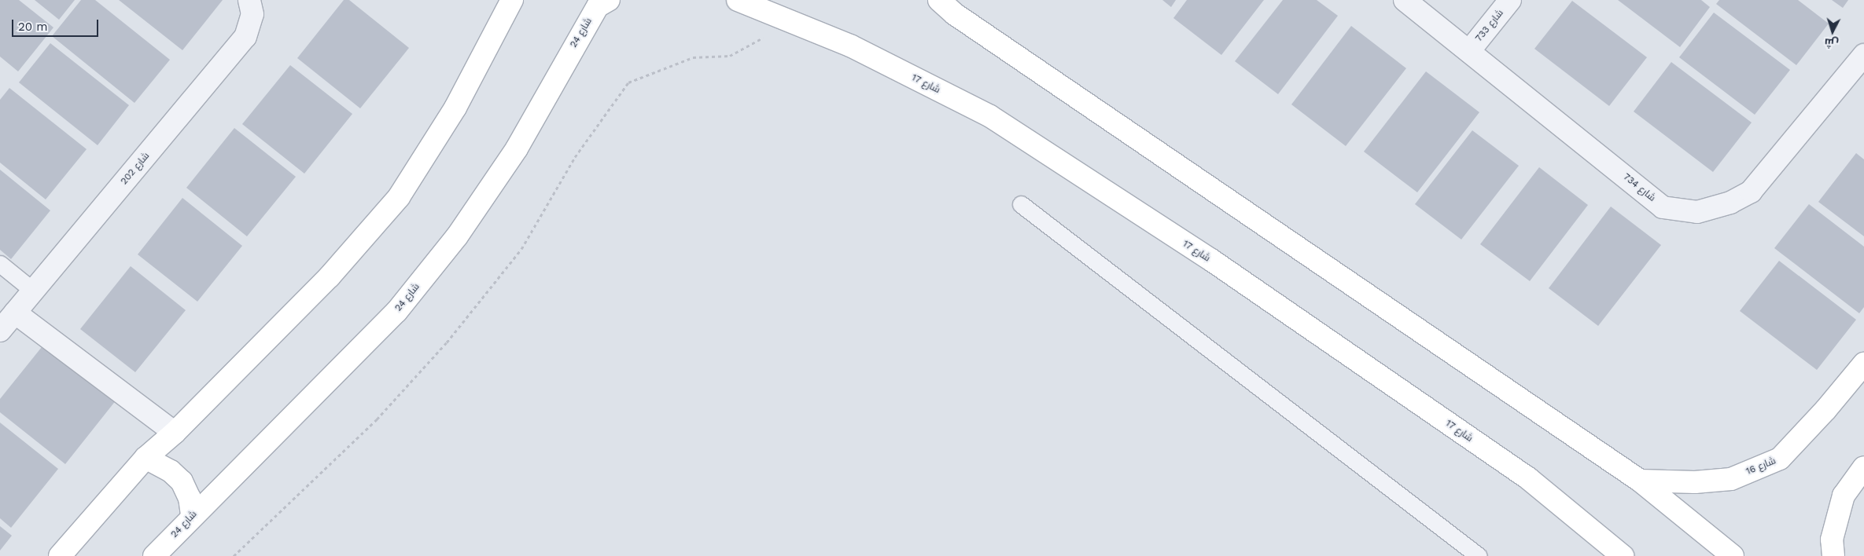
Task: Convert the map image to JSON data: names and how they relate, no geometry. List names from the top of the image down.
{
  "streets": {
    "street": [
      "شارع 733",
      "شارع 24",
      "شارع 17",
      "شارع 202",
      "شارع 734",
      "شارع 16"
    ]
  },
  "crossings": [
    ["شارع 733", "شارع 734"]
  ],
  "scale_bar": "20 m",
  "north": "bottom"
}
